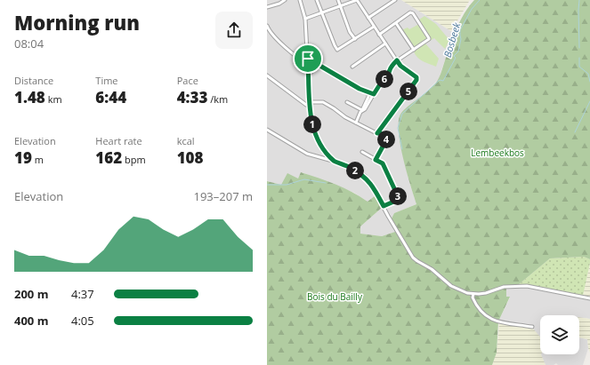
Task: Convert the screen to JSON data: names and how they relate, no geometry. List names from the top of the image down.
{
  "water": ["Bosbeek"],
  "parks": ["Lembeekbos", "Bois du Bailly"],
  "page": {
    "heading": ["Morning run", "08:04"],
    "stats": [
      ["Distance", "1.48 km"],
      ["Time", "6:44"],
      ["Pace", "4:33 /km"],
      ["Elevation", "19 m"],
      ["Heart rate", "162 bpm"],
      ["kcal", "108"]
    ],
    "pins": [
      "6",
      "5",
      "1",
      "4",
      "2",
      "3"
    ],
    "chart": ["Elevation", "193–207 m"],
    "list": [
      {
        "name": "200 m",
        "note": "4:37"
      },
      {
        "name": "400 m",
        "note": "4:05"
      }
    ]
  }
}
